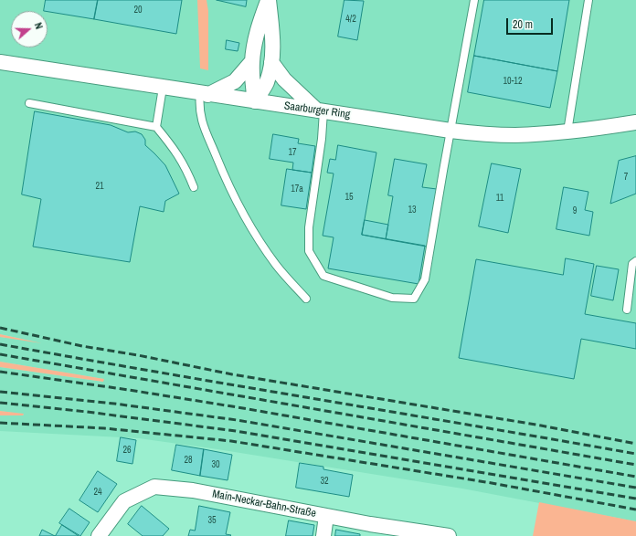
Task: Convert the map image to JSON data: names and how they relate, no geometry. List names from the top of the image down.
{
  "streets": {
    "street": ["Saarburger Ring", "Main-Neckar-Bahn-Straße"]
  },
  "house_numbers": [
    "20",
    "4/2",
    "10-12",
    "17",
    "7",
    "21",
    "17a",
    "15",
    "11",
    "13",
    "9",
    "26",
    "28",
    "30",
    "32",
    "24",
    "35"
  ],
  "scale_bar": "20 m",
  "north": "right"
}
